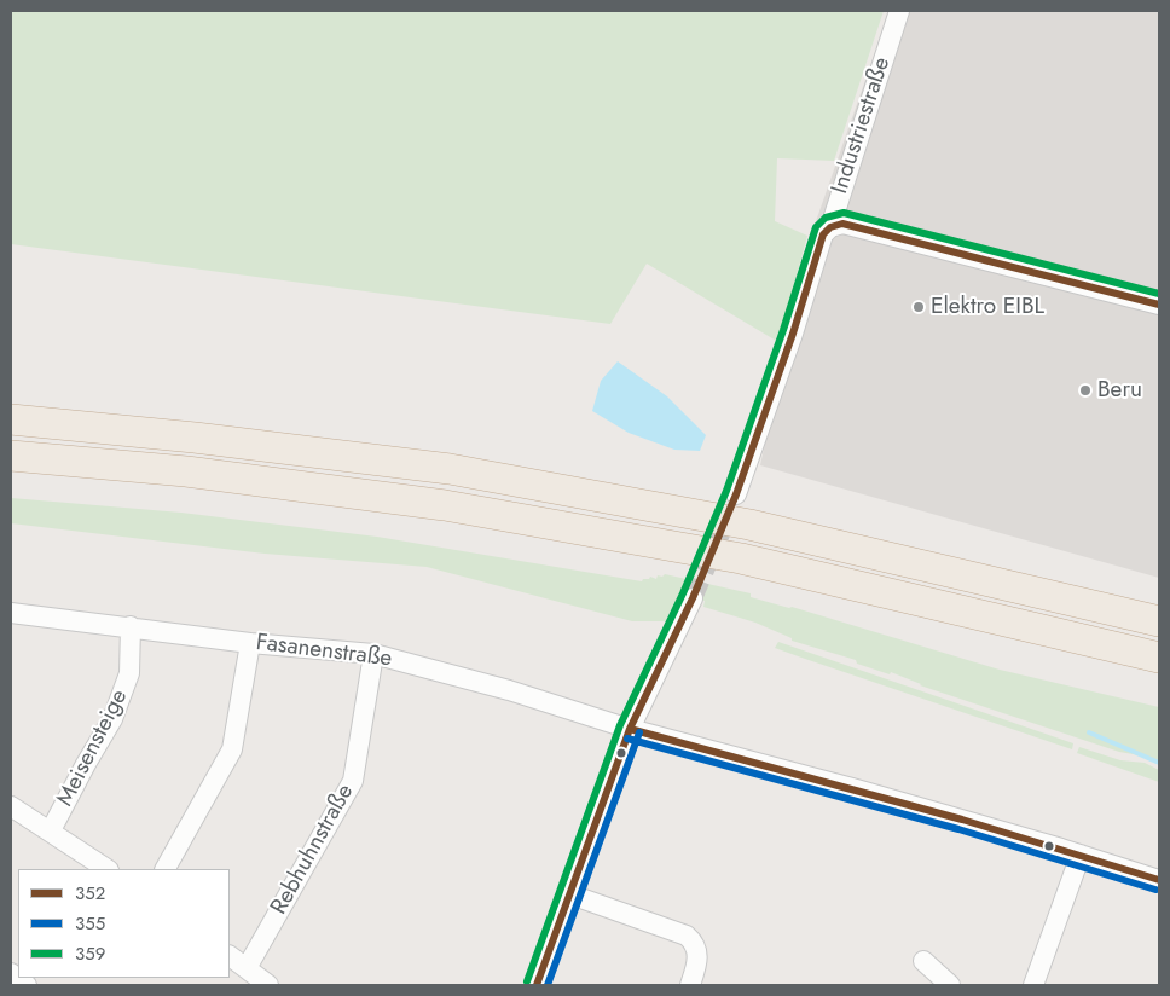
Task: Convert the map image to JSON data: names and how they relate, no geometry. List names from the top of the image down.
{
  "streets": {
    "street": [
      "Industriestraße",
      "Fasanenstraße",
      "Meisensteige",
      "Rebhuhnstraße"
    ]
  },
  "crossings": [
    ["Fasanenstraße", "Meisensteige"],
    ["Fasanenstraße", "Rebhuhnstraße"]
  ],
  "places": ["Elektro EIBL", "Beru"],
  "lines": ["transit line 359", "transit line 352", "transit line 355"],
  "legend": ["352", "355", "359"]
}
